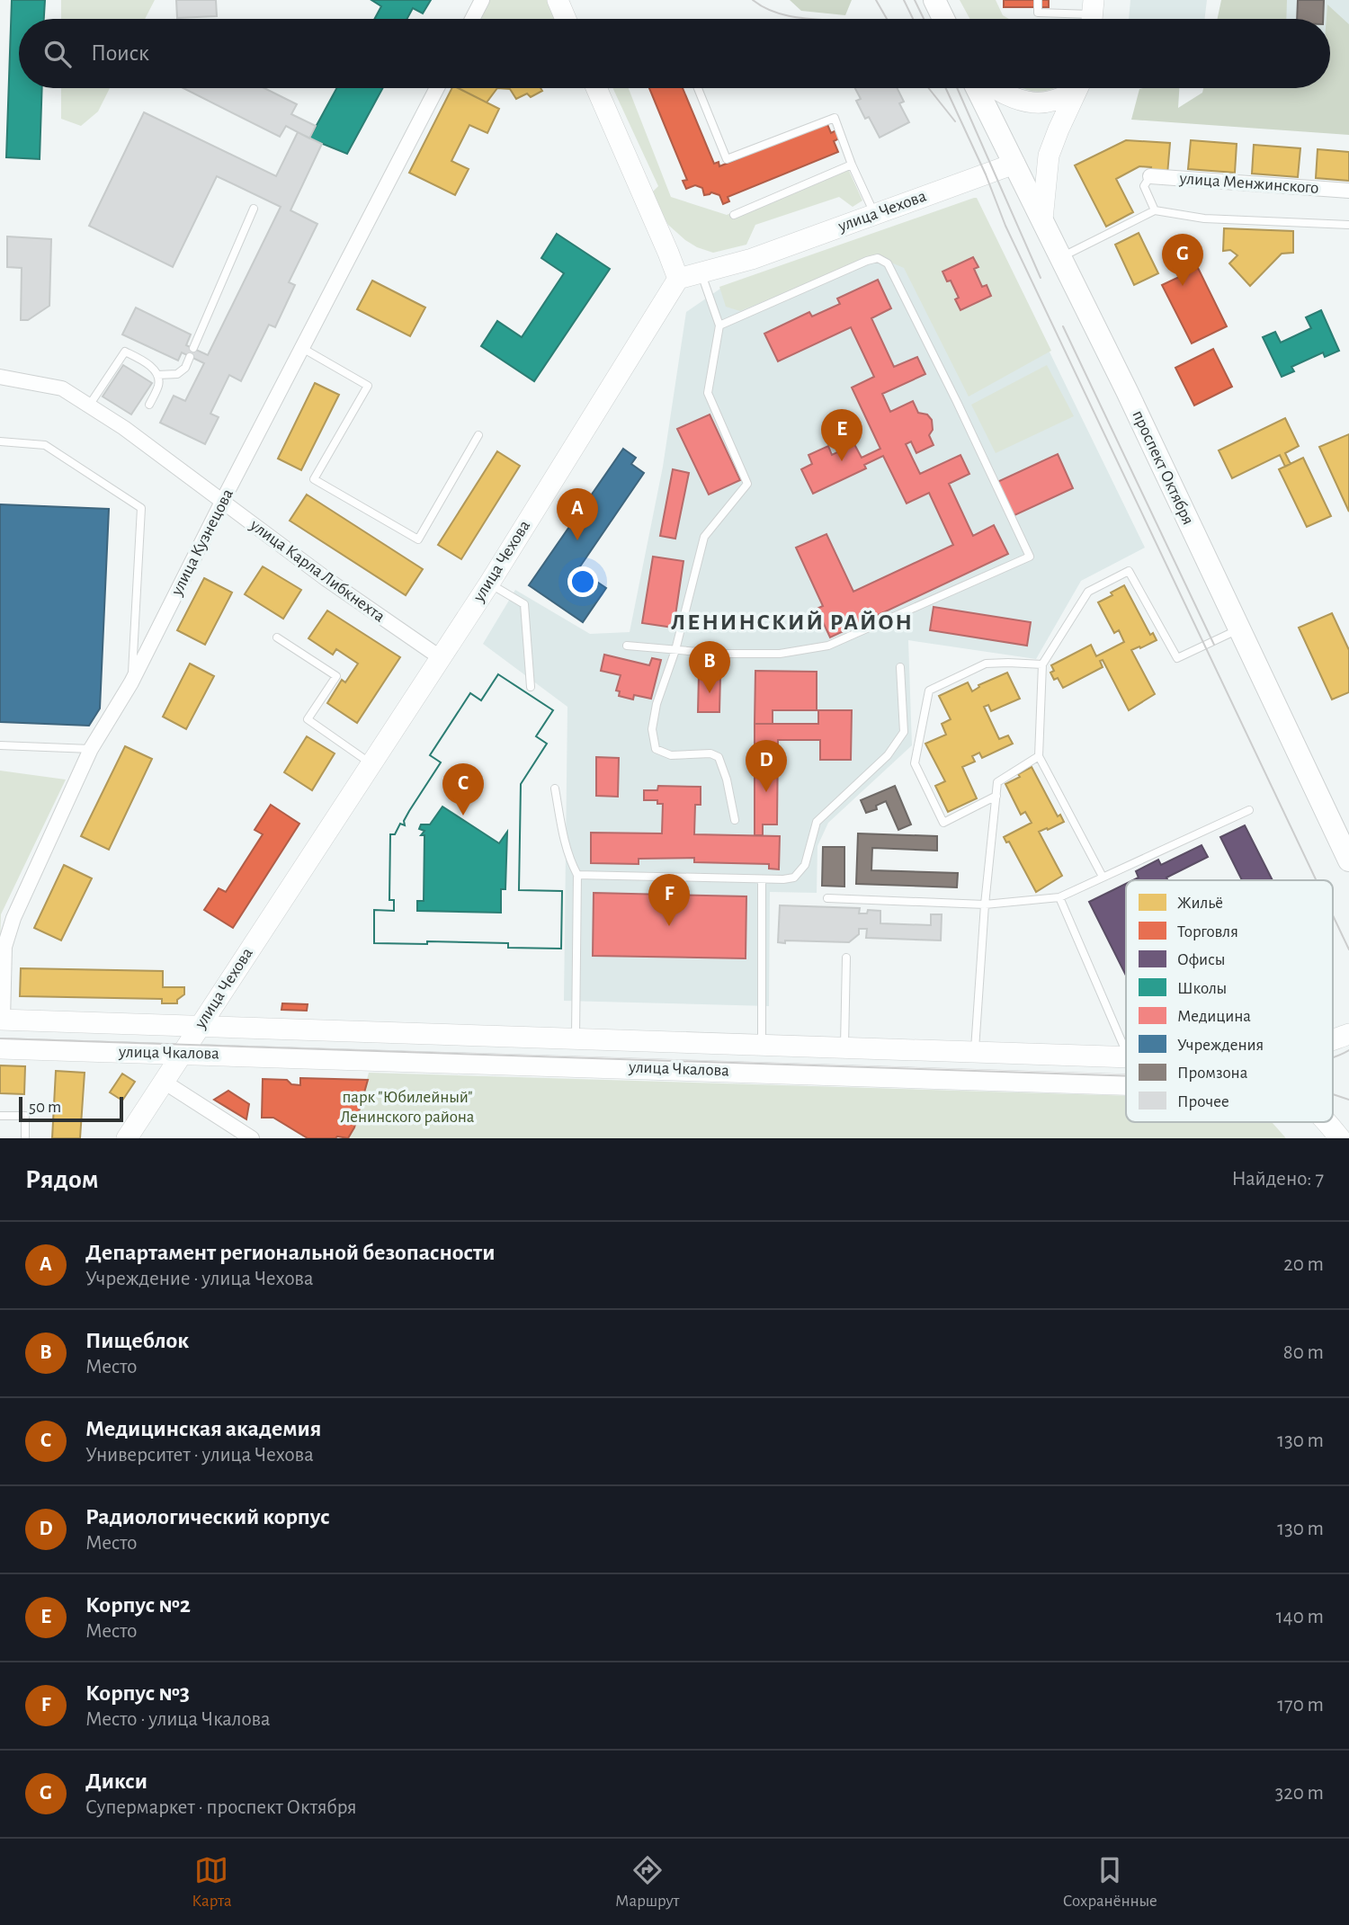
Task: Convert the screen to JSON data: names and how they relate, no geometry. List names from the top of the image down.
{
  "streets": {
    "main road": ["улица Чехова", "проспект Октября", "улица Чкалова"],
    "street": ["улица Менжинского", "улица Кузнецова", "улица Карла Либкнехта"]
  },
  "crossings": [
    ["улица Чехова", "проспект Октября"],
    ["улица Чехова", "улица Карла Либкнехта"],
    ["улица Чехова", "улица Чкалова"],
    ["улица Кузнецова", "улица Карла Либкнехта"],
    ["улица Кузнецова", "улица Чкалова"]
  ],
  "districts": ["ЛЕНИНСКИЙ РАЙОН"],
  "parks": ["парк \"Юбилейный\" Ленинского района"],
  "legend": [
    "Жильё",
    "Торговля",
    "Офисы",
    "Школы",
    "Медицина",
    "Учреждения",
    "Промзона",
    "Прочее"
  ],
  "scale_bar": "50 m",
  "page": {
    "search": "Поиск",
    "pins": [
      "G",
      "E",
      "A",
      "B",
      "D",
      "C",
      "F"
    ],
    "scale": "50 m",
    "heading": ["Рядом", "Найдено: 7"],
    "list": [
      {
        "mark": "A",
        "name": "Департамент региональной безопасности",
        "note": "Учреждение · улица Чехова",
        "value": "20 m"
      },
      {
        "mark": "B",
        "name": "Пищеблок",
        "note": "Место",
        "value": "80 m"
      },
      {
        "mark": "C",
        "name": "Медицинская академия",
        "note": "Университет · улица Чехова",
        "value": "130 m"
      },
      {
        "mark": "D",
        "name": "Радиологический корпус",
        "note": "Место",
        "value": "130 m"
      },
      {
        "mark": "E",
        "name": "Корпус №2",
        "note": "Место",
        "value": "140 m"
      },
      {
        "mark": "F",
        "name": "Корпус №3",
        "note": "Место · улица Чкалова",
        "value": "170 m"
      },
      {
        "mark": "G",
        "name": "Дикси",
        "note": "Супермаркет · проспект Октября",
        "value": "320 m"
      }
    ],
    "nav": ["Карта", "Маршрут", "Сохранённые"]
  }
}
